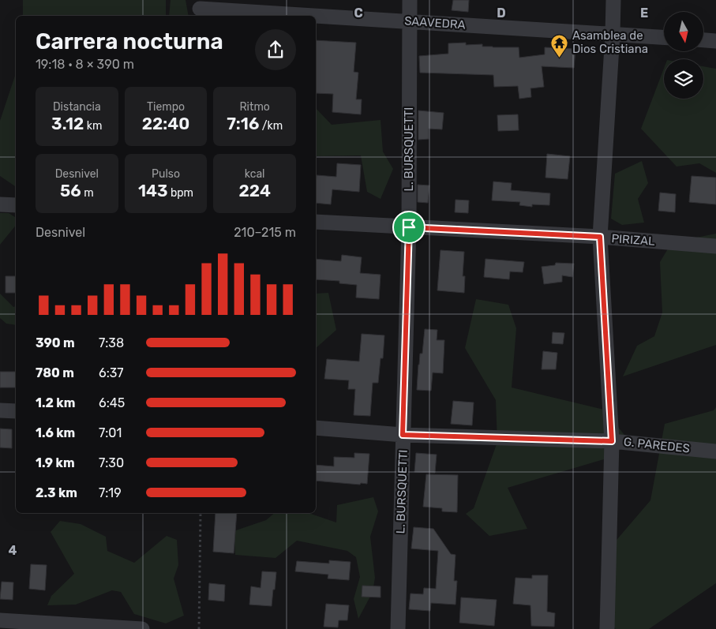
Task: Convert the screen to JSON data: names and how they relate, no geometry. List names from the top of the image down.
{
  "streets": {
    "street": [
      "SAAVEDRA",
      "L. BURSQUETTI",
      "PIRIZAL",
      "G. PAREDES"
    ]
  },
  "crossings": [
    ["SAAVEDRA", "L. BURSQUETTI"],
    ["L. BURSQUETTI", "PIRIZAL"],
    ["L. BURSQUETTI", "G. PAREDES"]
  ],
  "places": {
    "temple": ["Asamblea de Dios Cristiana"]
  },
  "north": "bottom",
  "page": {
    "heading": ["Carrera nocturna", "19:18 · 8 × 390 m"],
    "stats": [
      ["Distancia", "3.12 km"],
      ["Tiempo", "22:40"],
      ["Ritmo", "7:16 /km"],
      ["Desnivel", "56 m"],
      ["Pulso", "143 bpm"],
      ["kcal", "224"]
    ],
    "chart": ["Desnivel", "210–215 m"],
    "list": [
      {
        "name": "390 m",
        "note": "7:38"
      },
      {
        "name": "780 m",
        "note": "6:37"
      },
      {
        "name": "1.2 km",
        "note": "6:45"
      },
      {
        "name": "1.6 km",
        "note": "7:01"
      },
      {
        "name": "1.9 km",
        "note": "7:30"
      },
      {
        "name": "2.3 km",
        "note": "7:19"
      }
    ]
  },
  "grid": {
    "columns": ["C", "D", "E"],
    "rows": ["4"]
  }
}
